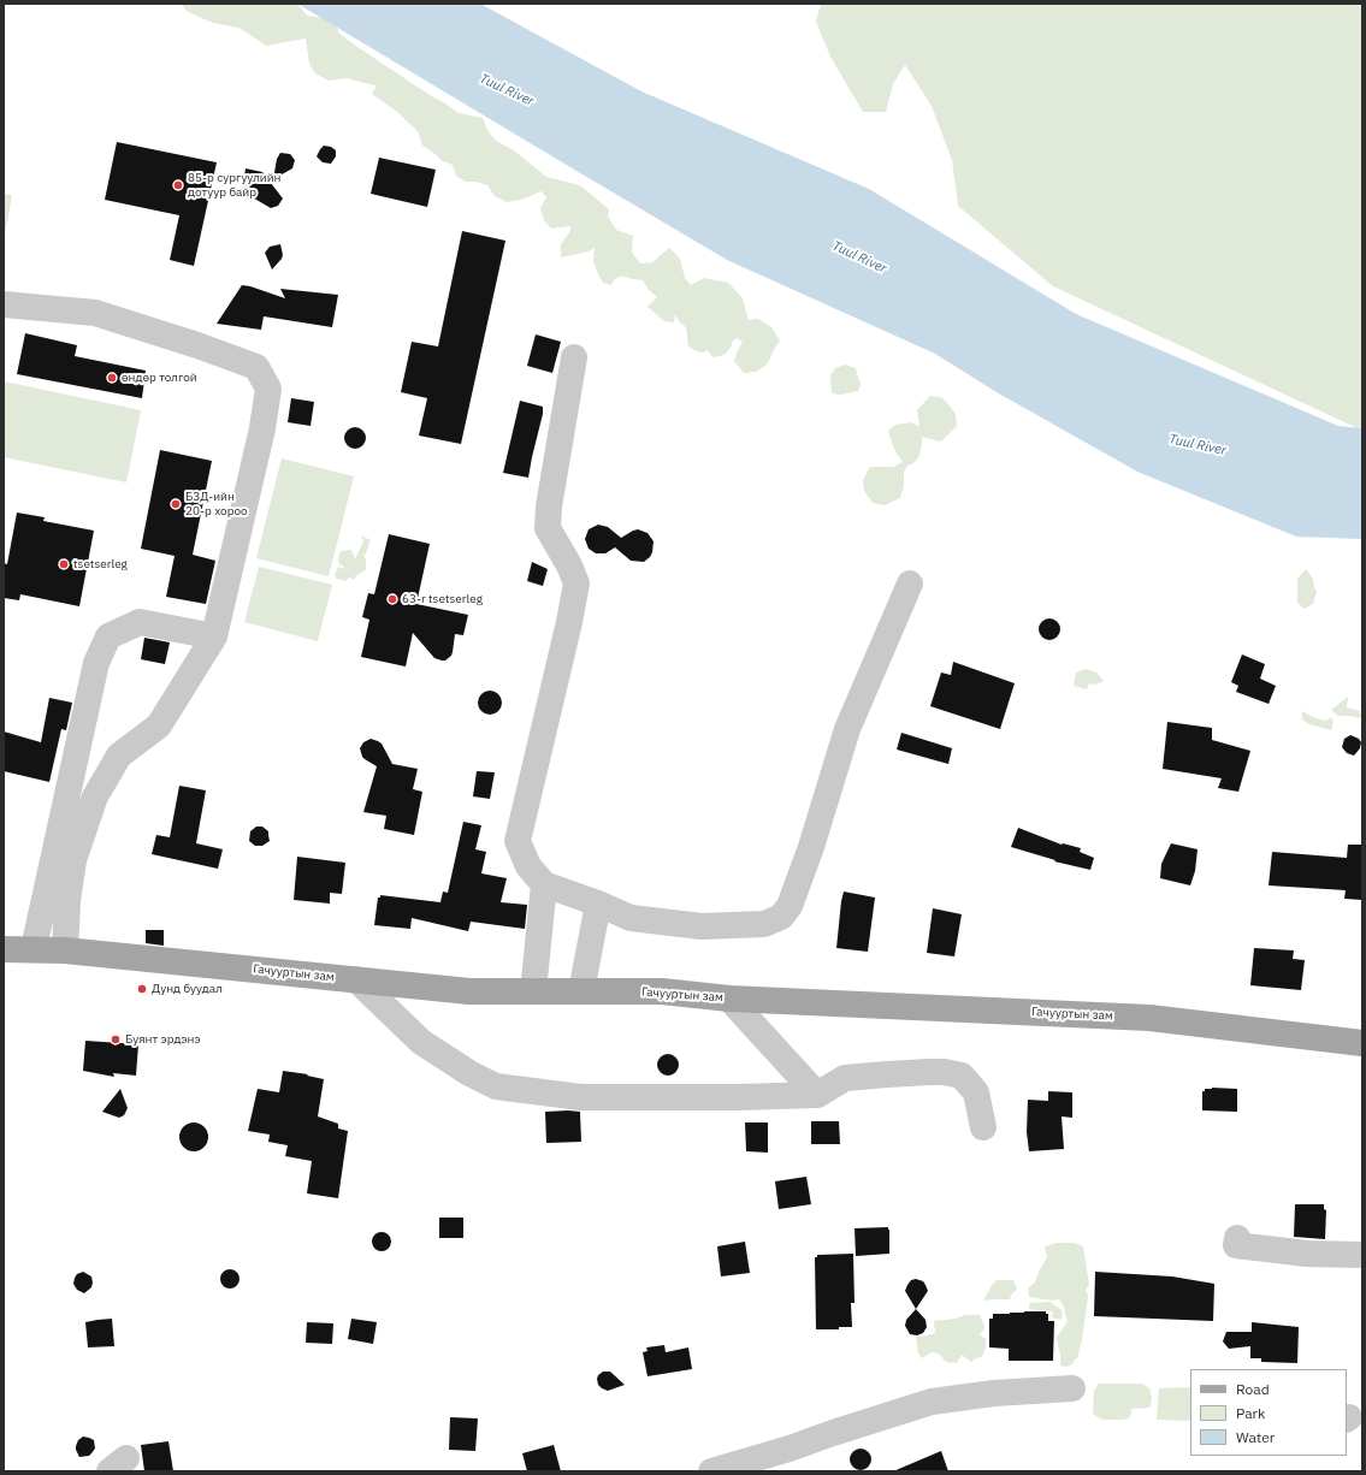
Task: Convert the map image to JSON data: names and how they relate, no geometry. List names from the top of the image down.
{
  "streets": {
    "main road": ["Гачууртын зам"]
  },
  "water": ["Tuul River"],
  "places": [
    "85-р сургуулийн дотуур байр",
    "өндөр толгой",
    "БЗД-ийн 20-р хороо",
    "tsetserleg",
    "63-r tsetserleg",
    "Дунд буудал",
    "Буянт эрдэнэ"
  ],
  "legend": ["Road", "Park", "Water"]
}
